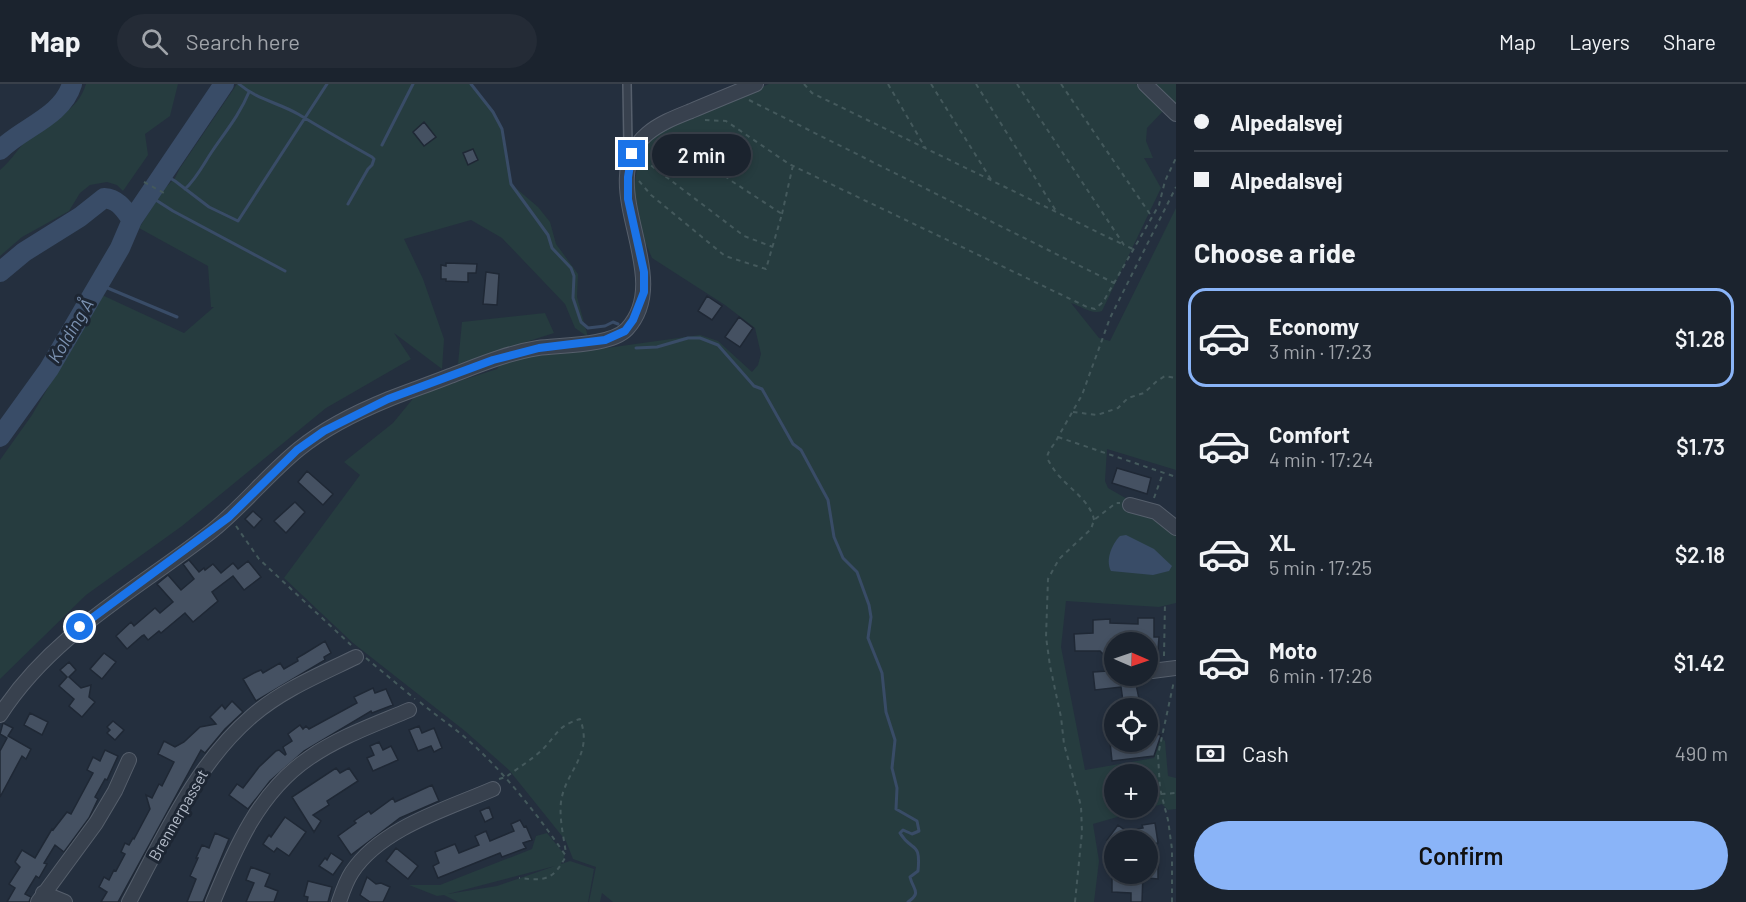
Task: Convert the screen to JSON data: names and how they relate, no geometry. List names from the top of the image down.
{
  "streets": {
    "street": ["Brennerpasset"]
  },
  "water": ["Kolding Å"],
  "north": "right",
  "page": {
    "header": "Map",
    "search": "Search here",
    "nav": ["Map", "Layers", "Share"],
    "banner": ["Alpedalsvej", "Alpedalsvej"],
    "bubble": "2 min",
    "heading": "Choose a ride",
    "list": [
      {
        "name": "Economy",
        "note": "3 min · 17:23",
        "value": "$1.28"
      },
      {
        "name": "Comfort",
        "note": "4 min · 17:24",
        "value": "$1.73"
      },
      {
        "name": "XL",
        "note": "5 min · 17:25",
        "value": "$2.18"
      },
      {
        "name": "Moto",
        "note": "6 min · 17:26",
        "value": "$1.42"
      }
    ],
    "map_buttons": ["+", "−"],
    "pay": ["Cash", "490 m"],
    "buttons": "Confirm"
  }
}
